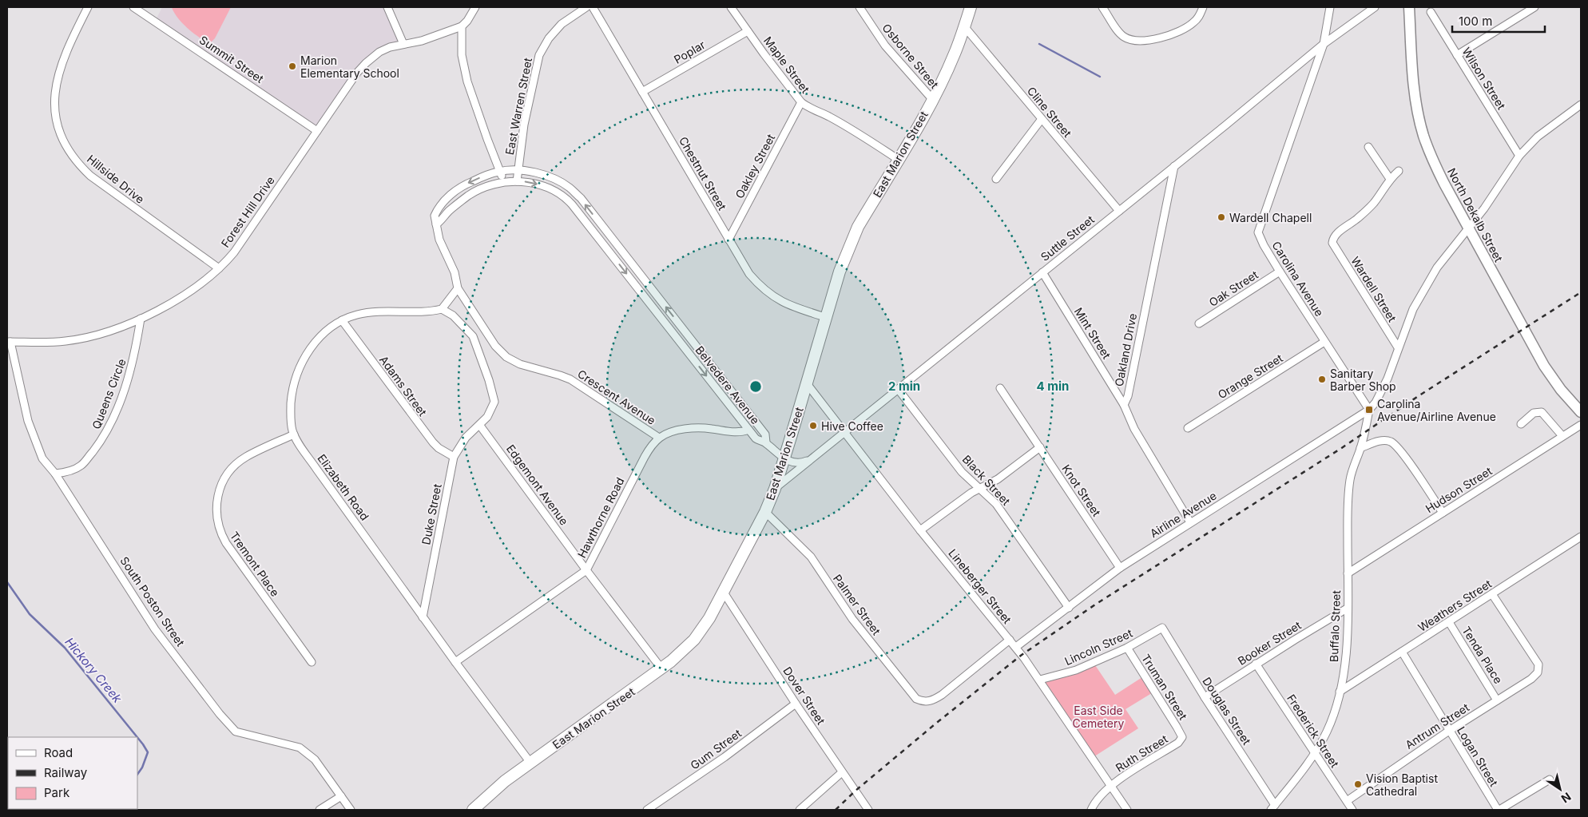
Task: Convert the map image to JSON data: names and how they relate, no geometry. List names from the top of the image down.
{
  "streets": {
    "main road": ["East Marion Street", "North Dekalb Street"],
    "street": [
      "Poplar",
      "Osborne Street",
      "Summit Street",
      "Maple Street",
      "Wilson Street",
      "East Warren Street",
      "Cline Street",
      "Oakley Street",
      "Chestnut Street",
      "Hillside Drive",
      "Forest Hill Drive",
      "Suttle Street",
      "Carolina Avenue",
      "Oak Street",
      "Wardell Street",
      "Mint Street",
      "Oakland Drive",
      "Orange Street",
      "Belvedere Avenue",
      "Adams Street",
      "Queens Circle",
      "Crescent Avenue",
      "Black Street",
      "Edgemont Avenue",
      "Elizabeth Road",
      "Hudson Street",
      "Knot Street",
      "Duke Street",
      "Airline Avenue",
      "Hawthorne Road",
      "Tremont Place",
      "Lineberger Street",
      "South Poston Street",
      "Palmer Street",
      "Weathers Street",
      "Buffalo Street",
      "Booker Street",
      "Lincoln Street",
      "Tenda Place",
      "Truman Street",
      "Dover Street",
      "Douglas Street",
      "Antrum Street",
      "Frederick Street",
      "Gum Street",
      "Ruth Street",
      "Logan Street"
    ]
  },
  "crossings": [
    ["Poplar", "Maple Street"],
    ["Poplar", "Chestnut Street"],
    ["Osborne Street", "East Marion Street"],
    ["Summit Street", "Forest Hill Drive"],
    ["Maple Street", "East Marion Street"],
    ["Maple Street", "Oakley Street"],
    ["East Warren Street", "Belvedere Avenue"],
    ["Cline Street", "East Marion Street"],
    ["Cline Street", "Suttle Street"],
    ["East Marion Street", "Chestnut Street"],
    ["East Marion Street", "Suttle Street"],
    ["East Marion Street", "Belvedere Avenue"],
    ["East Marion Street", "Edgemont Avenue"],
    ["East Marion Street", "Elizabeth Road"],
    ["East Marion Street", "Lineberger Street"],
    ["East Marion Street", "Palmer Street"],
    ["East Marion Street", "Dover Street"],
    ["Oakley Street", "Chestnut Street"],
    ["Hillside Drive", "Forest Hill Drive"],
    ["Forest Hill Drive", "Queens Circle"],
    ["Forest Hill Drive", "South Poston Street"],
    ["Suttle Street", "Carolina Avenue"],
    ["Suttle Street", "Mint Street"],
    ["Suttle Street", "Oakland Drive"],
    ["Suttle Street", "Black Street"],
    ["Suttle Street", "Lineberger Street"],
    ["Carolina Avenue", "Oak Street"],
    ["Carolina Avenue", "Orange Street"],
    ["Carolina Avenue", "Airline Avenue"],
    ["Mint Street", "Oakland Drive"],
    ["Belvedere Avenue", "Crescent Avenue"],
    ["Adams Street", "Elizabeth Road"],
    ["Adams Street", "Duke Street"],
    ["Queens Circle", "South Poston Street"],
    ["Crescent Avenue", "Hawthorne Road"],
    ["Black Street", "Airline Avenue"],
    ["Edgemont Avenue", "Duke Street"],
    ["Edgemont Avenue", "Hawthorne Road"],
    ["Elizabeth Road", "Duke Street"],
    ["Elizabeth Road", "Hawthorne Road"],
    ["Elizabeth Road", "Tremont Place"],
    ["Hudson Street", "Buffalo Street"],
    ["Knot Street", "Airline Avenue"],
    ["Airline Avenue", "Lineberger Street"],
    ["Lineberger Street", "Palmer Street"],
    ["Lineberger Street", "Lincoln Street"],
    ["Lineberger Street", "Ruth Street"],
    ["Weathers Street", "Buffalo Street"],
    ["Weathers Street", "Tenda Place"],
    ["Weathers Street", "Antrum Street"],
    ["Weathers Street", "Logan Street"],
    ["Buffalo Street", "Booker Street"],
    ["Buffalo Street", "Douglas Street"],
    ["Buffalo Street", "Frederick Street"],
    ["Booker Street", "Douglas Street"],
    ["Booker Street", "Frederick Street"],
    ["Lincoln Street", "Truman Street"],
    ["Lincoln Street", "Douglas Street"],
    ["Tenda Place", "Antrum Street"],
    ["Truman Street", "Ruth Street"],
    ["Dover Street", "Gum Street"],
    ["Antrum Street", "Frederick Street"],
    ["Antrum Street", "Logan Street"]
  ],
  "water": ["Hickory Creek"],
  "parks": ["East Side Cemetery"],
  "places": {
    "other": [
      "Marion Elementary School",
      "Wardell Chapell",
      "Sanitary Barber Shop",
      "Hive Coffee",
      "Vision Baptist Cathedral"
    ],
    "transit": ["Carolina Avenue/Airline Avenue"]
  },
  "legend": ["Road", "Railway", "Park"],
  "scale_bar": "100 m",
  "north": "bottom right",
  "rings": ["2 min", "4 min"]
}
